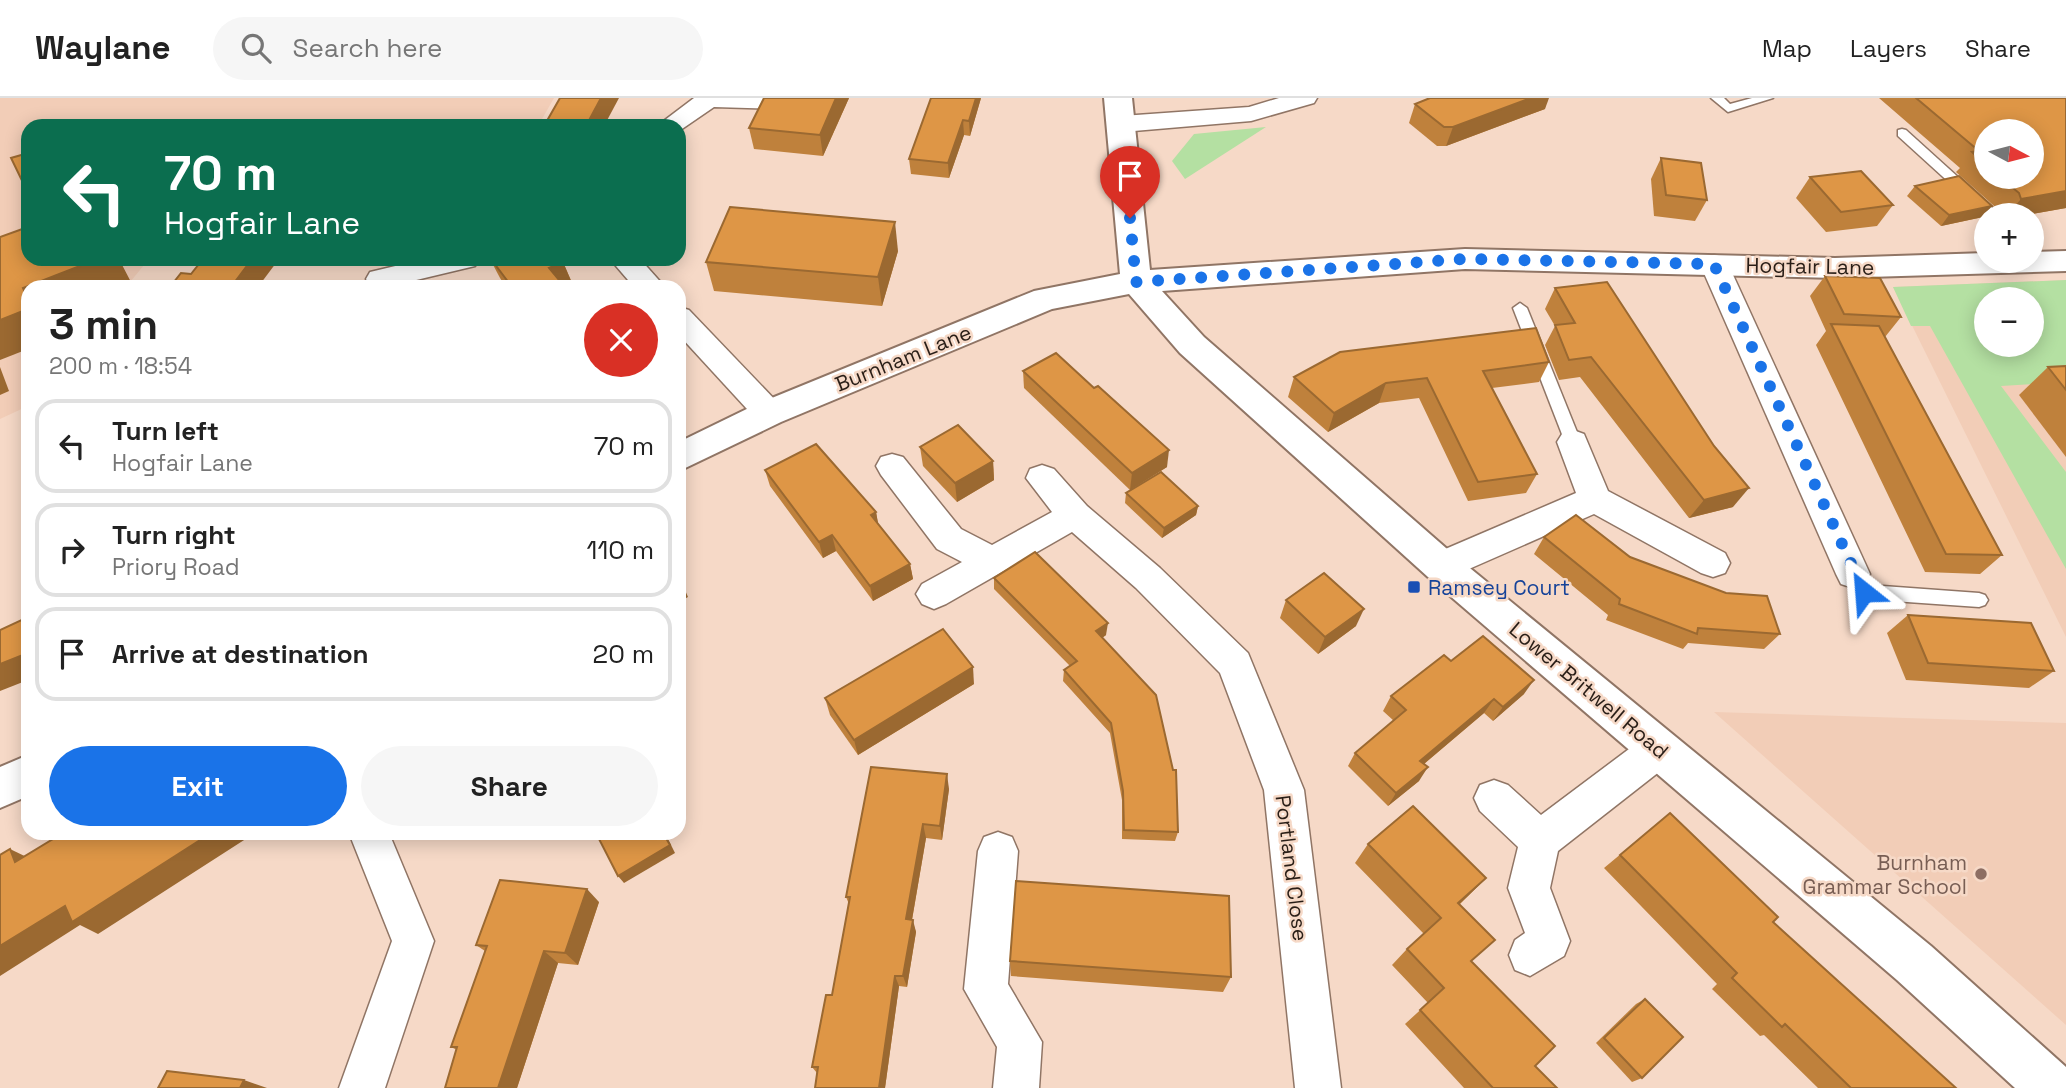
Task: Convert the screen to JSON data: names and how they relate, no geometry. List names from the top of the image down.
{
  "streets": {
    "street": [
      "Hogfair Lane",
      "Burnham Lane",
      "Lower Britwell Road",
      "Portland Close"
    ]
  },
  "crossings": [
    ["Hogfair Lane", "Burnham Lane"],
    ["Hogfair Lane", "Lower Britwell Road"],
    ["Burnham Lane", "Lower Britwell Road"]
  ],
  "places": {
    "transit": ["Ramsey Court"],
    "other": ["Burnham Grammar School"]
  },
  "north": "right",
  "page": {
    "header": "Waylane",
    "search": "Search here",
    "nav": ["Map", "Layers", "Share"],
    "map_buttons": ["+", "−"],
    "turn": ["70 m", "Hogfair Lane"],
    "heading": ["3 min", "200 m · 18:54"],
    "list": [
      {
        "name": "Turn left",
        "note": "Hogfair Lane",
        "value": "70 m"
      },
      {
        "name": "Turn right",
        "note": "Priory Road",
        "value": "110 m"
      },
      {
        "name": "Arrive at destination",
        "value": "20 m"
      }
    ],
    "buttons": ["Exit", "Share"]
  }
}
